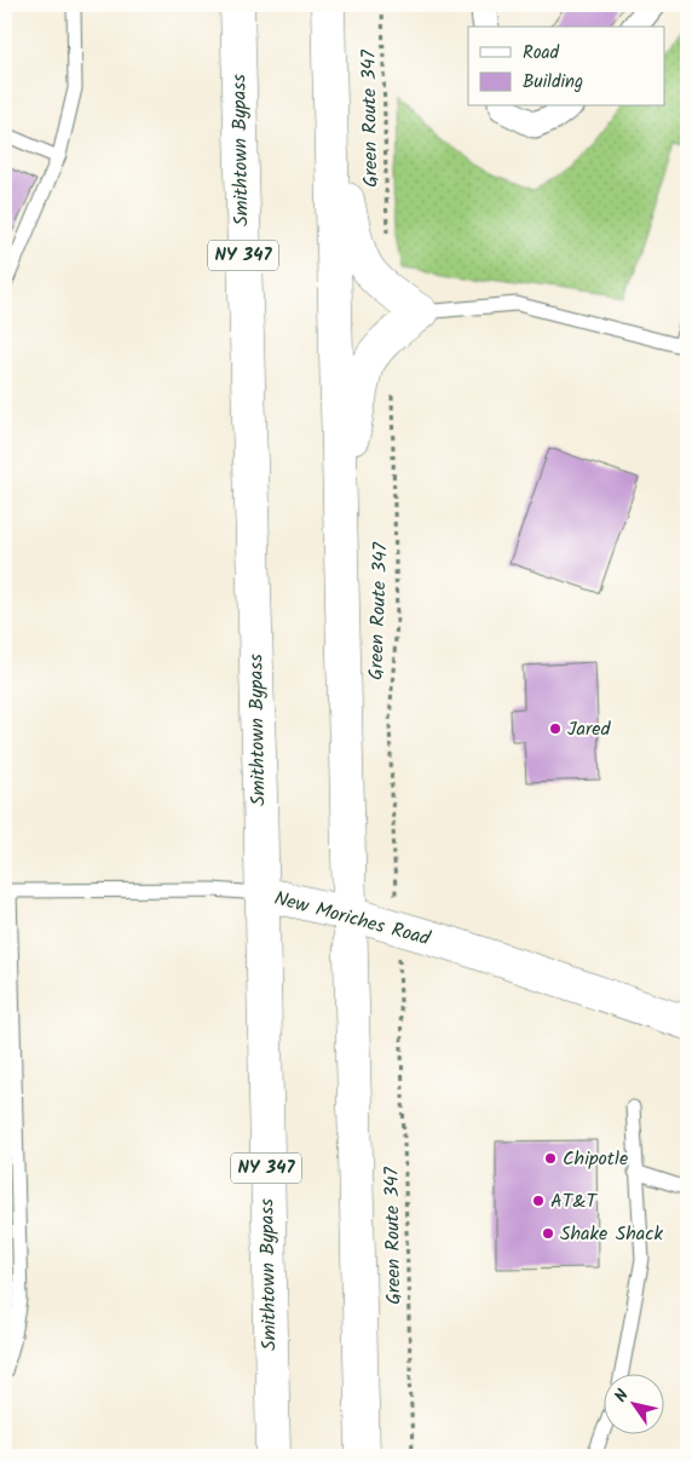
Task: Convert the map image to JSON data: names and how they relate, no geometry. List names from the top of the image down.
{
  "streets": {
    "main road": ["Smithtown Bypass", "NY 347", "New Moriches Road"],
    "path": ["Green Route 347"]
  },
  "crossings": [
    ["Smithtown Bypass", "New Moriches Road"]
  ],
  "places": [
    "Jared",
    "Chipotle",
    "AT&T",
    "Shake Shack"
  ],
  "legend": ["Road", "Building"],
  "north": "top left"
}
